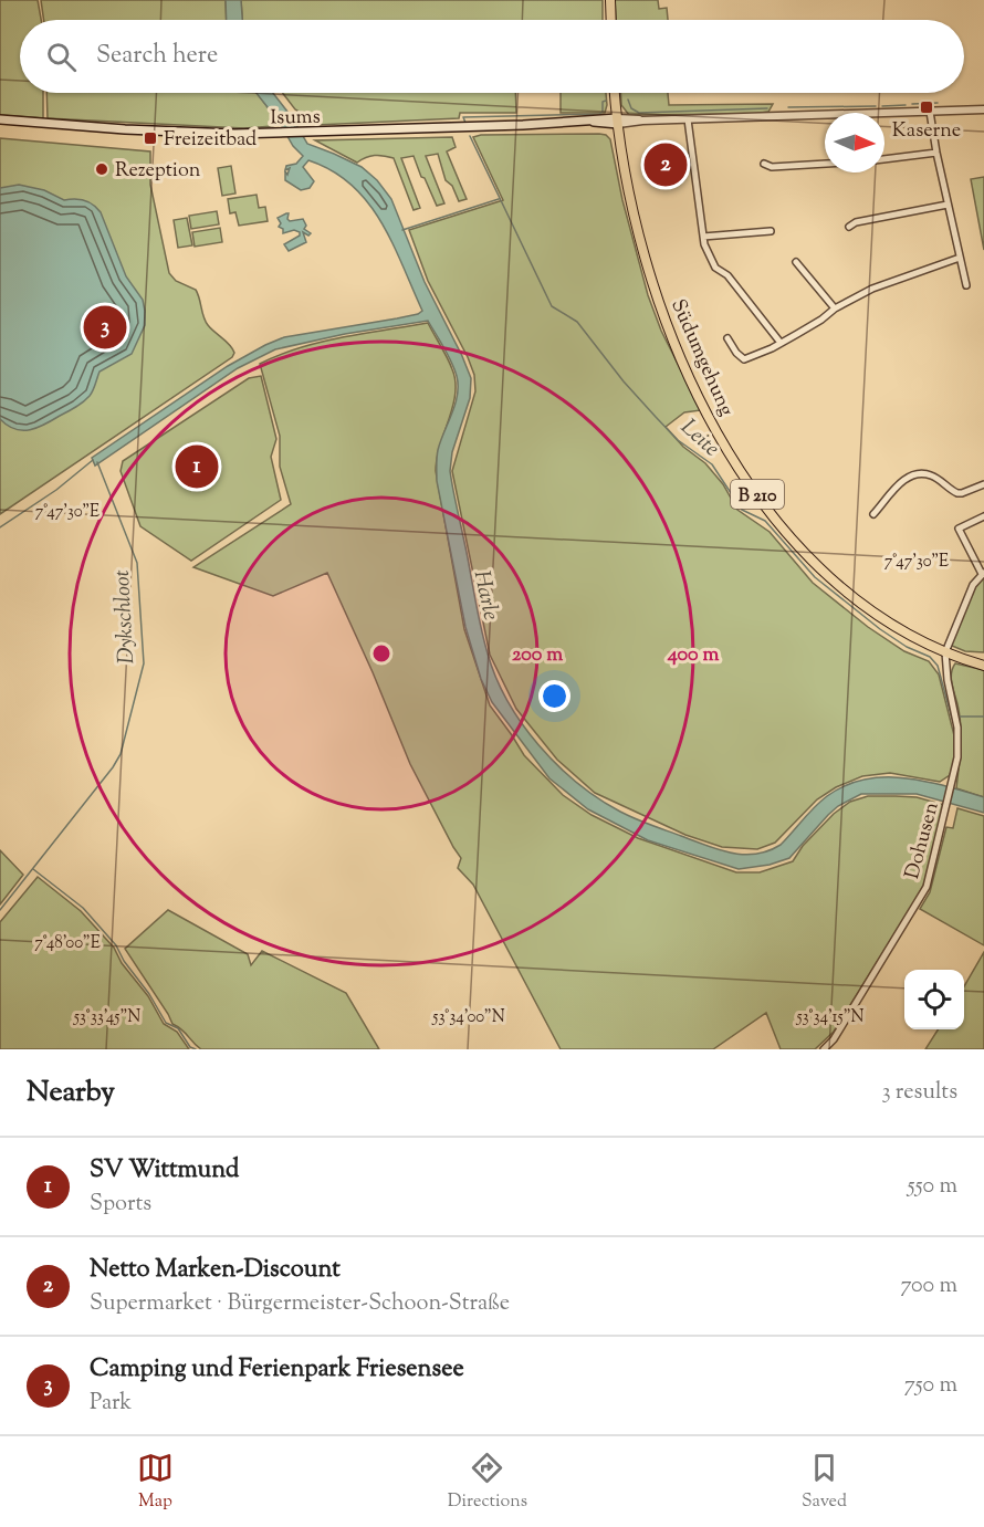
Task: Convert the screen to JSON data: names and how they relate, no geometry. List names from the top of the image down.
{
  "streets": {
    "main road": ["Isums", "Südumgehung", "B 210"],
    "street": ["Dohusen"]
  },
  "crossings": [
    ["Isums", "Südumgehung"],
    ["Isums", "B 210"],
    ["Südumgehung", "B 210"],
    ["Südumgehung", "Dohusen"]
  ],
  "water": ["Leite", "Harle", "Dykschloot"],
  "places": {
    "transit": ["Kaserne", "Freizeitbad"],
    "other": ["Rezeption"]
  },
  "north": "right",
  "page": {
    "search": "Search here",
    "pins": ["2", "3", "1"],
    "heading": ["Nearby", "3 results"],
    "list": [
      {
        "mark": "1",
        "name": "SV Wittmund",
        "note": "Sports",
        "value": "550 m"
      },
      {
        "mark": "2",
        "name": "Netto Marken-Discount",
        "note": "Supermarket · Bürgermeister-Schoon-Straße",
        "value": "700 m"
      },
      {
        "mark": "3",
        "name": "Camping und Ferienpark Friesensee",
        "note": "Park",
        "value": "750 m"
      }
    ],
    "nav": ["Map", "Directions", "Saved"]
  },
  "coordinates": [
    "7°47'30\"E",
    "7°48'00\"E",
    "53°33'45\"N",
    "53°34'00\"N",
    "53°34'15\"N"
  ],
  "rings": ["200 m", "400 m"]
}
